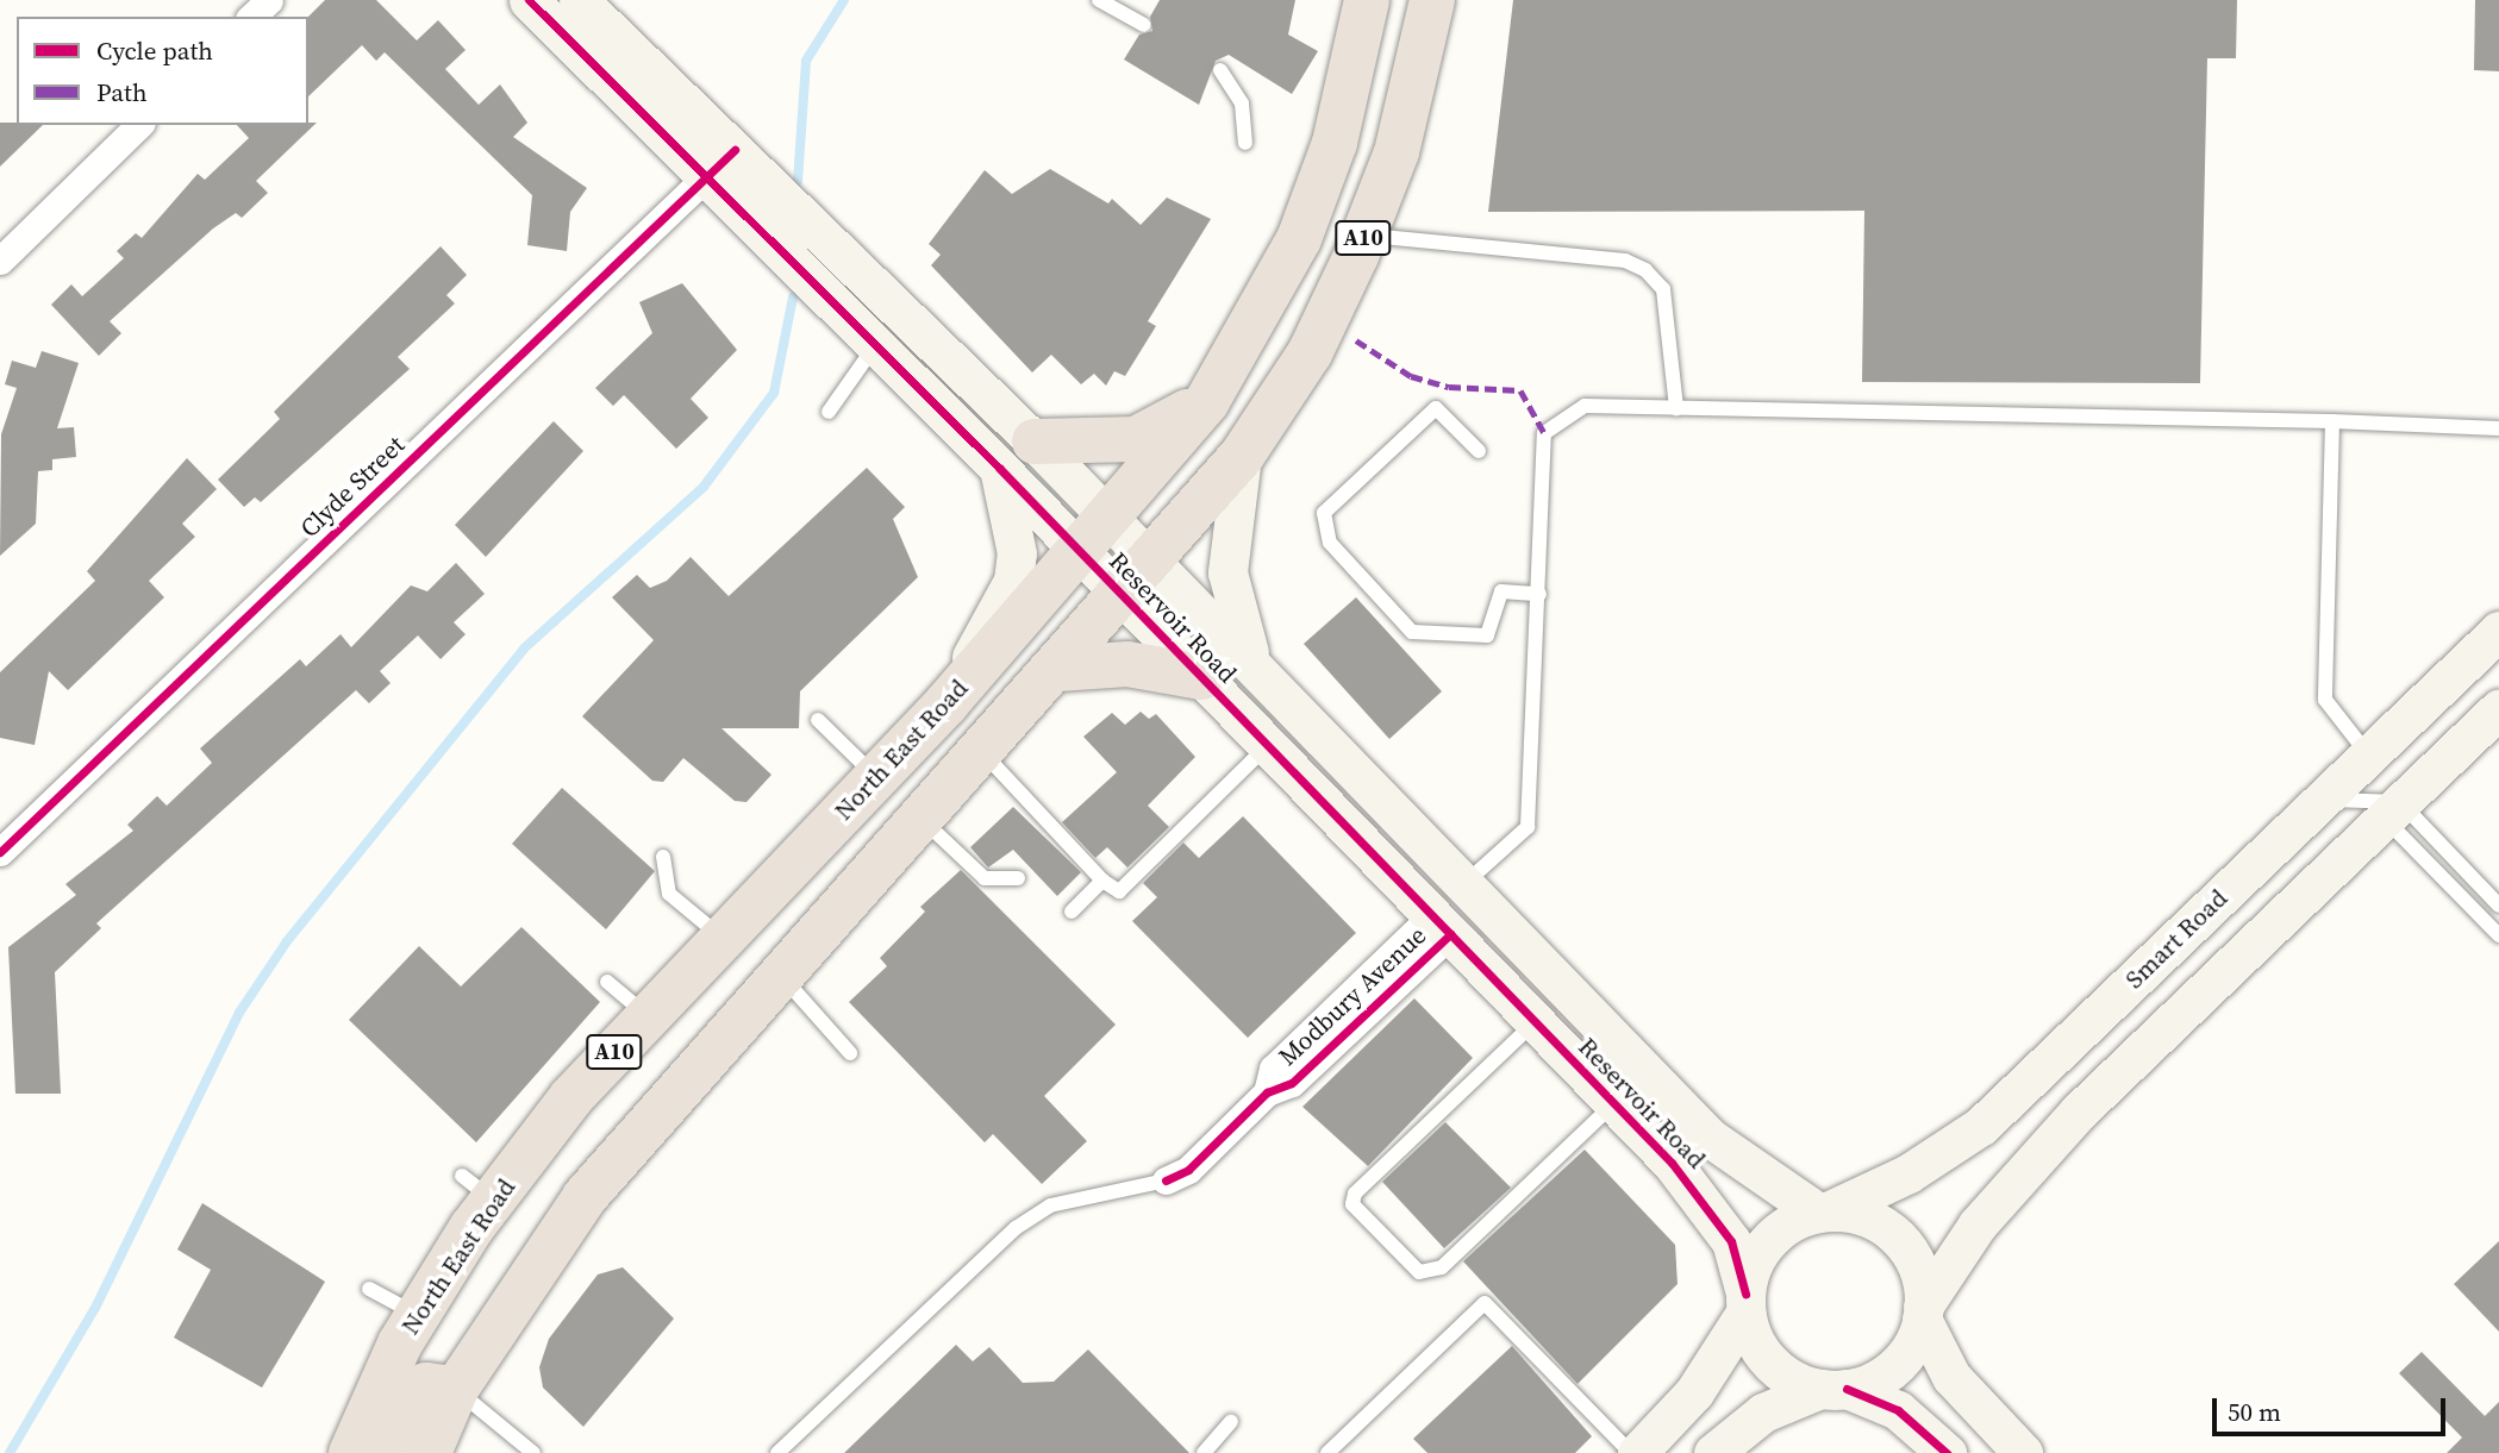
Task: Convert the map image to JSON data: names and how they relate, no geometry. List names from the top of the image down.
{
  "streets": {
    "highway": ["A10", "North East Road"],
    "main road": ["Reservoir Road", "Smart Road"],
    "street": ["Clyde Street", "Modbury Avenue"]
  },
  "crossings": [
    ["A10", "Reservoir Road"],
    ["Clyde Street", "Reservoir Road"],
    ["Reservoir Road", "North East Road"],
    ["Reservoir Road", "Smart Road"],
    ["Reservoir Road", "Modbury Avenue"]
  ],
  "legend": ["Cycle path", "Path"],
  "scale_bar": "50 m"
}
